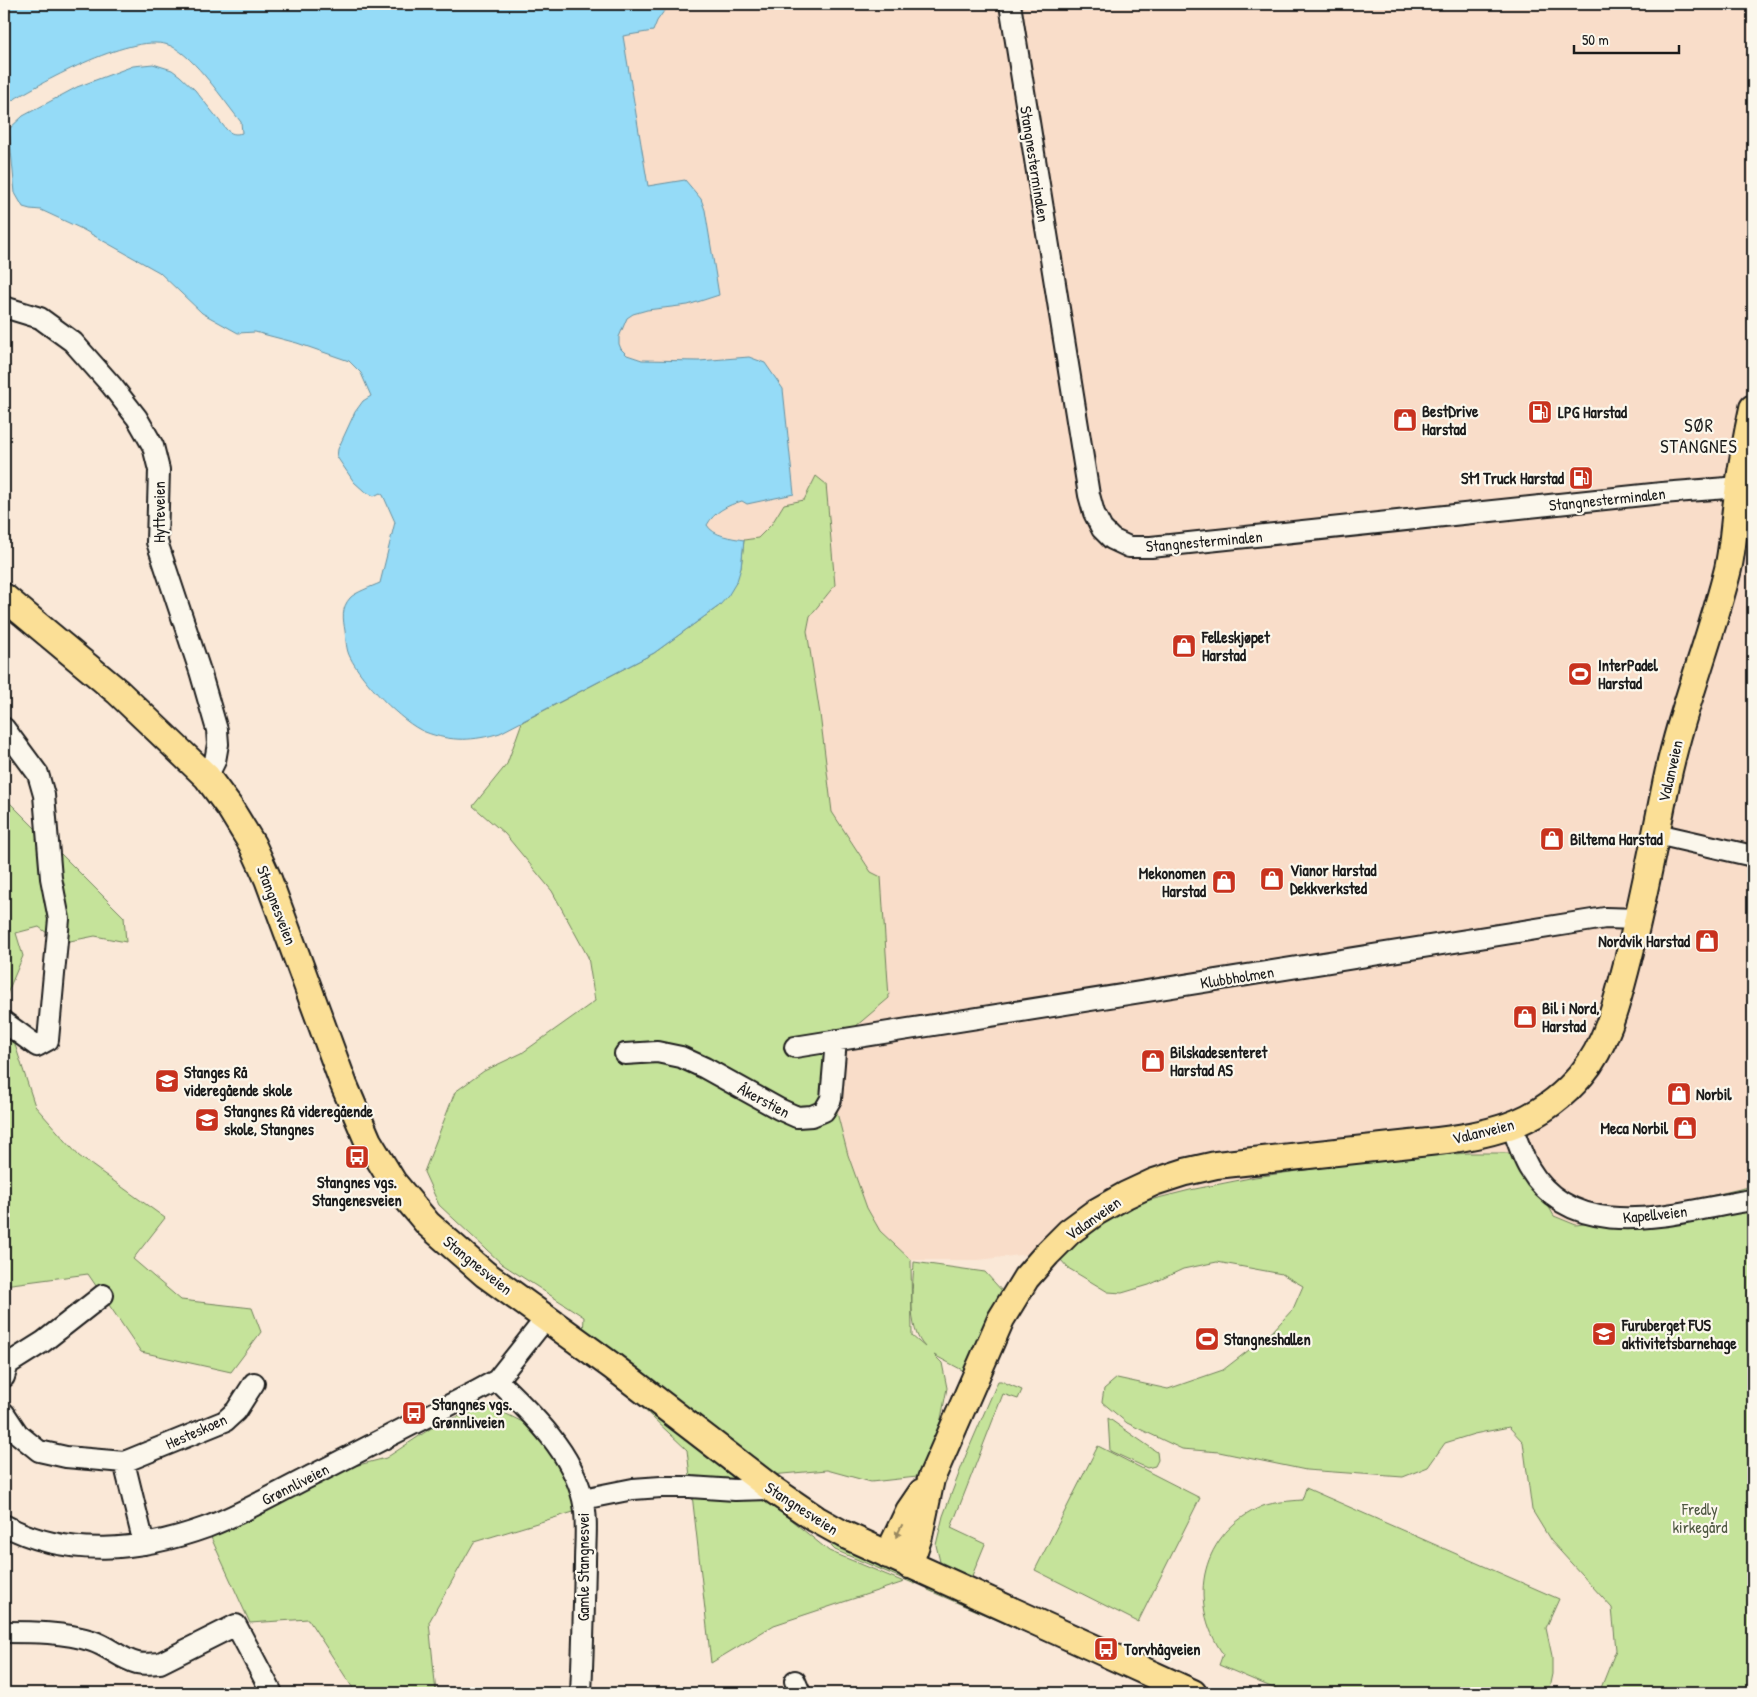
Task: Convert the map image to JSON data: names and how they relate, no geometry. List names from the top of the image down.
{
  "streets": {
    "main road": ["Valanveien", "Stangnesveien"],
    "street": [
      "Stangnesterminalen",
      "Hytteveien",
      "Klubbholmen",
      "Åkerstien",
      "Kapellveien",
      "Hesteskoen",
      "Grønnliveien",
      "Gamle Stangnesvei"
    ]
  },
  "crossings": [
    ["Stangnesterminalen", "Valanveien"],
    ["Hytteveien", "Stangnesveien"],
    ["Valanveien", "Stangnesveien"],
    ["Valanveien", "Klubbholmen"],
    ["Valanveien", "Kapellveien"],
    ["Stangnesveien", "Grønnliveien"],
    ["Klubbholmen", "Åkerstien"],
    ["Grønnliveien", "Gamle Stangnesvei"]
  ],
  "districts": ["SØR STANGNES"],
  "parks": ["Fredly kirkegård"],
  "places": {
    "fuel station": ["LPG Harstad", "St1 Truck Harstad"],
    "shop": [
      "BestDrive Harstad",
      "Felleskjøpet Harstad",
      "Biltema Harstad",
      "Vianor Harstad Dekkverksted",
      "Mekonomen Harstad",
      "Nordvik Harstad",
      "Bil i Nord, Harstad",
      "Bilskadesenteret Harstad AS",
      "Norbil",
      "Meca Norbil"
    ],
    "sports": ["InterPadel Harstad", "Stangneshallen"],
    "school or university": ["Stanges Rå videregående skole", "Stangnes Rå videregående skole, Stangnes", "Furuberget FUS aktivitetsbarnehage"],
    "bus stop": ["Stangnes vgs. Stangenesveien", "Stangnes vgs. Grønnliveien", "Torvhågveien"]
  },
  "scale_bar": "50 m"
}
